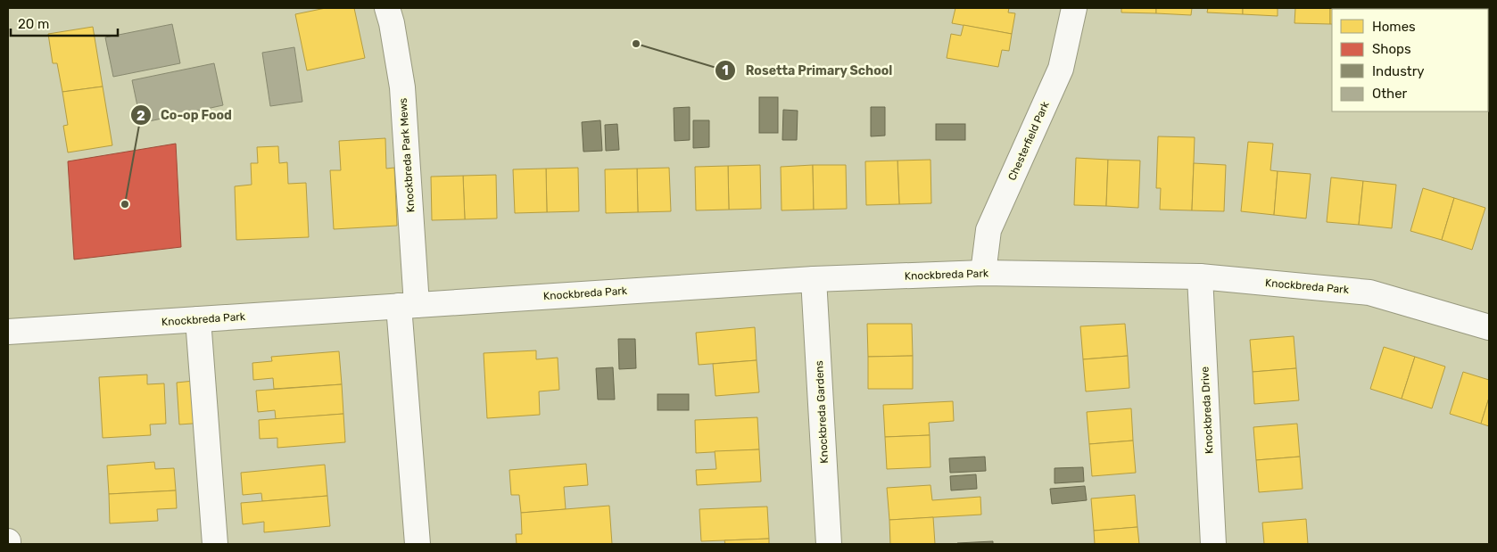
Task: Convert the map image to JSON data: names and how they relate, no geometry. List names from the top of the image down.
{
  "streets": {
    "street": [
      "Chesterfield Park",
      "Knockbreda Park Mews",
      "Knockbreda Park",
      "Knockbreda Drive",
      "Knockbreda Gardens"
    ]
  },
  "crossings": [
    ["Chesterfield Park", "Knockbreda Park"],
    ["Knockbreda Park Mews", "Knockbreda Park"],
    ["Knockbreda Park", "Knockbreda Drive"],
    ["Knockbreda Park", "Knockbreda Gardens"]
  ],
  "places": ["Rosetta Primary School", "Co-op Food"],
  "legend": [
    "Homes",
    "Shops",
    "Industry",
    "Other"
  ],
  "scale_bar": "20 m"
}
